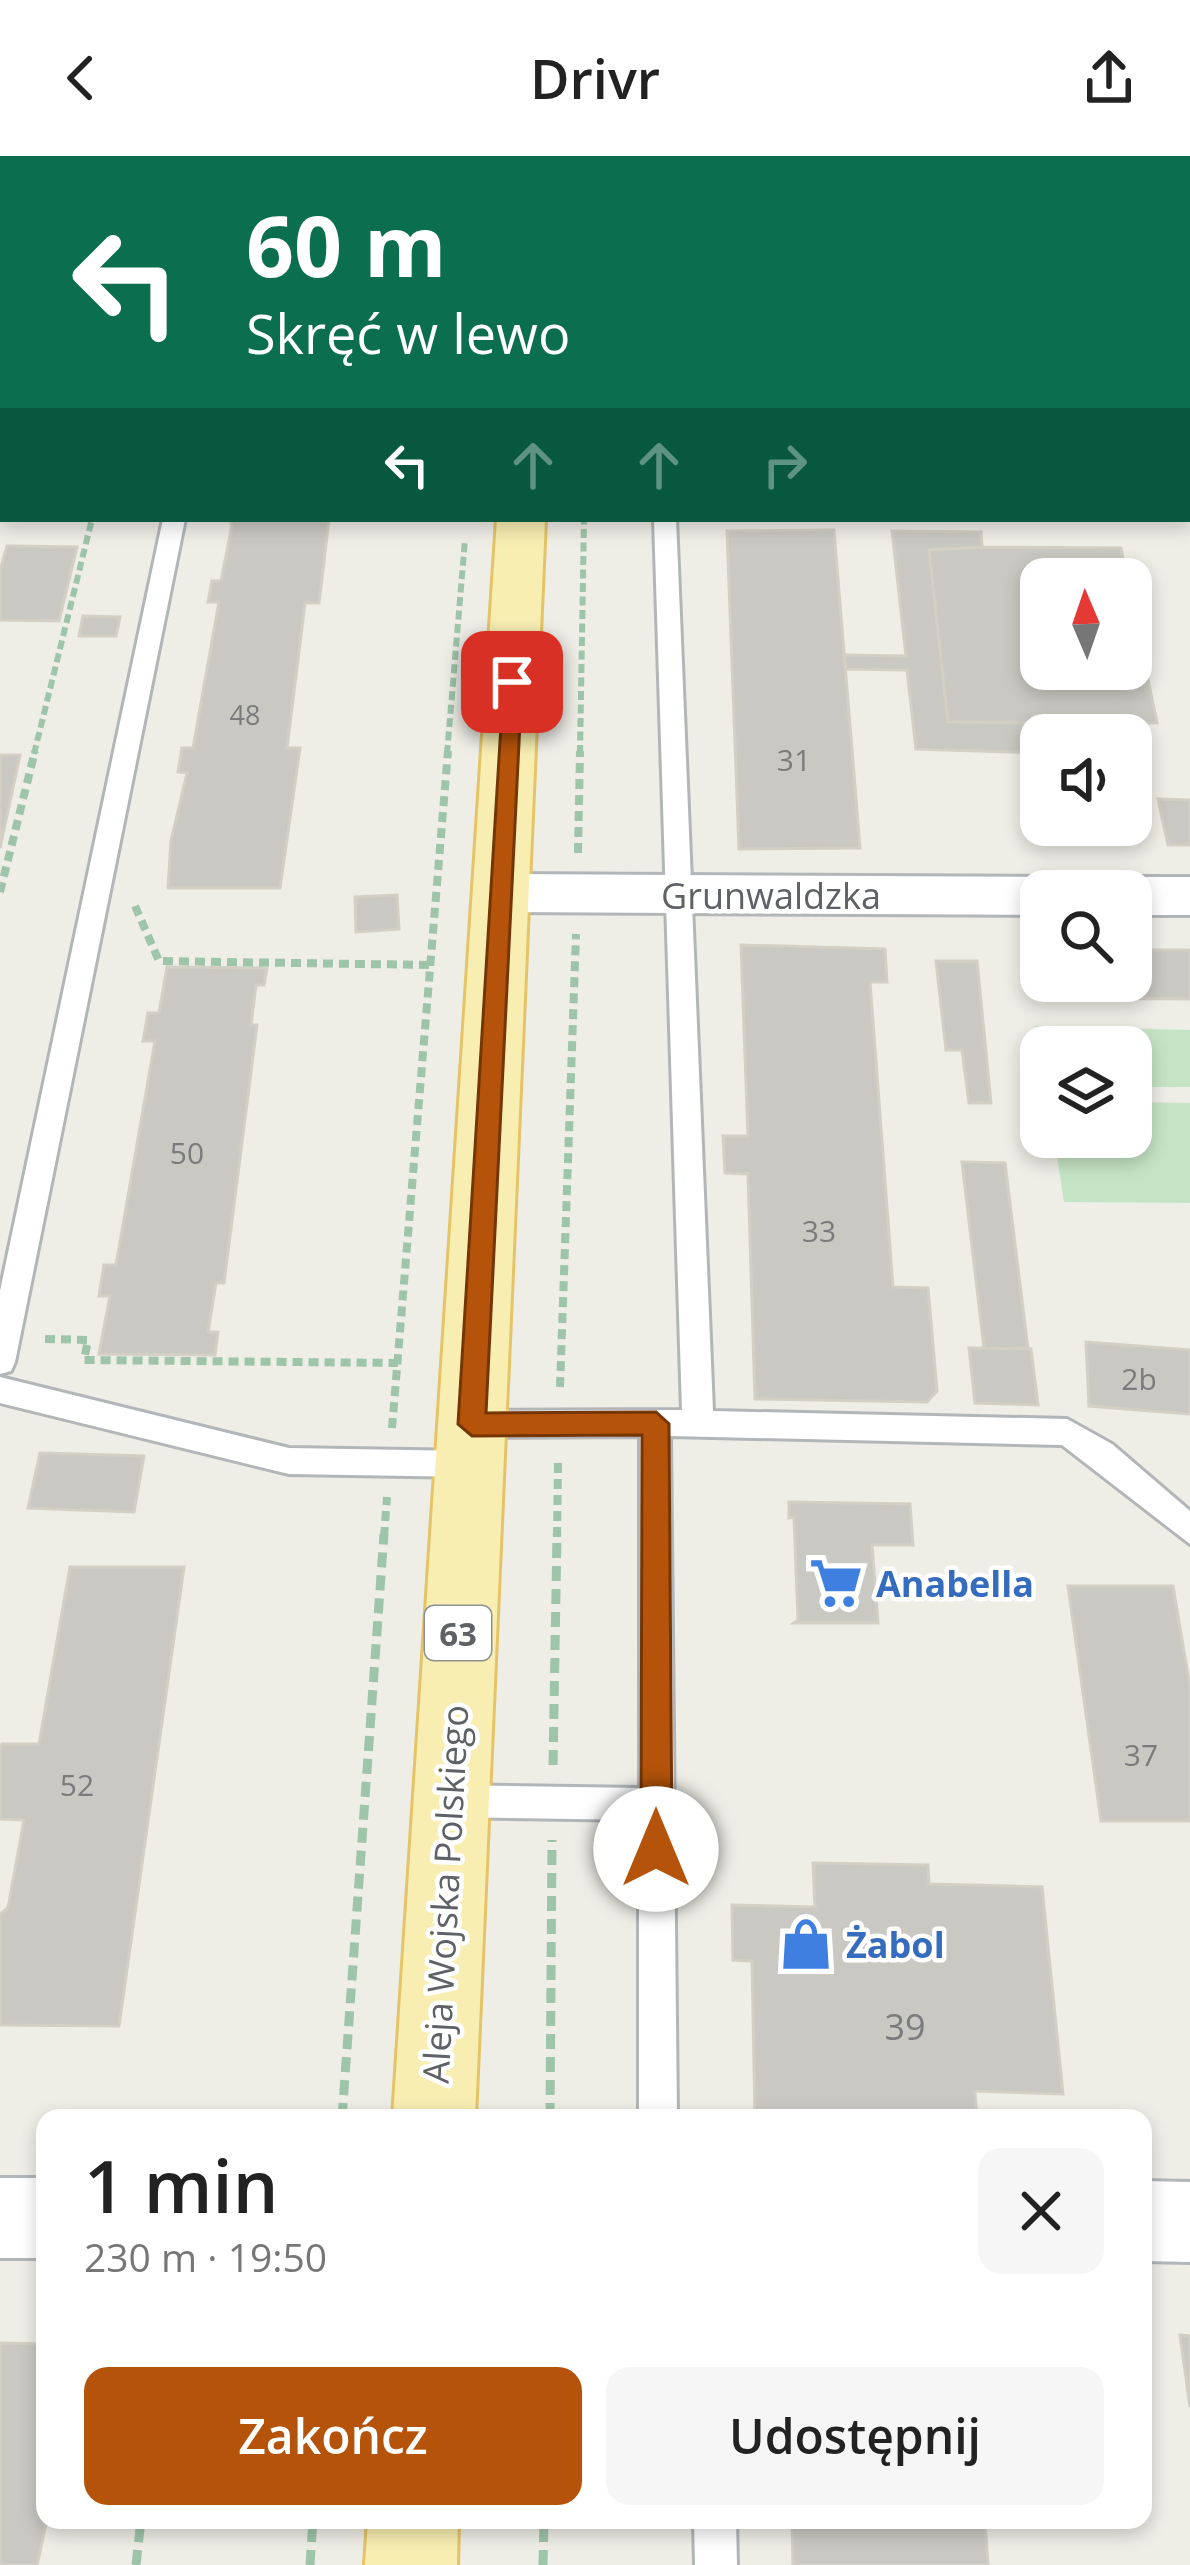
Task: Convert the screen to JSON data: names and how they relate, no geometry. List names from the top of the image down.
{
  "streets": {
    "main road": ["63", "Aleja Wojska Polskiego"],
    "street": ["Grunwaldzka"]
  },
  "crossings": [
    ["Grunwaldzka", "Aleja Wojska Polskiego"]
  ],
  "places": {
    "supermarket": ["Anabella"],
    "shop": ["Żabol"]
  },
  "house_numbers": [
    "48",
    "31",
    "50",
    "33",
    "2b",
    "37",
    "52",
    "39"
  ],
  "north": "top",
  "page": {
    "header": "Drivr",
    "turn": ["60 m", "Skręć w lewo"],
    "heading": ["1 min", "230 m · 19:50"],
    "buttons": ["Zakończ", "Udostępnij"]
  }
}
